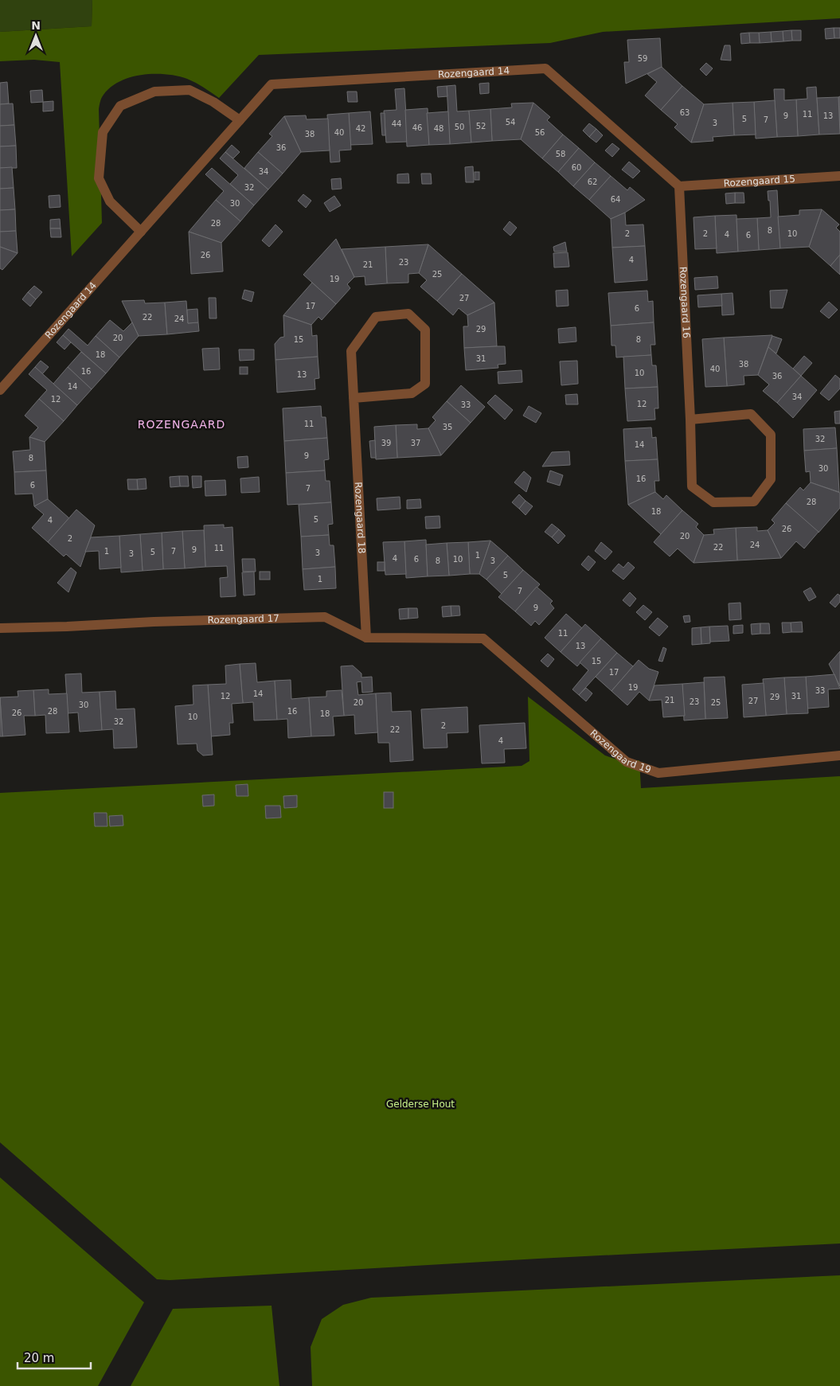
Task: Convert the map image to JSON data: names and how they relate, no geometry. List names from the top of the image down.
{
  "streets": {
    "street": [
      "Rozengaard 14",
      "Rozengaard 15",
      "Rozengaard 16",
      "Rozengaard 18",
      "Rozengaard 17",
      "Rozengaard 19"
    ]
  },
  "crossings": [
    ["Rozengaard 14", "Rozengaard 15"],
    ["Rozengaard 14", "Rozengaard 16"],
    ["Rozengaard 15", "Rozengaard 16"],
    ["Rozengaard 18", "Rozengaard 17"],
    ["Rozengaard 17", "Rozengaard 19"]
  ],
  "districts": ["ROZENGAARD"],
  "parks": ["Gelderse Hout"],
  "house_numbers": [
    "59",
    "63",
    "11",
    "9",
    "13",
    "5",
    "7",
    "54",
    "3",
    "44",
    "52",
    "50",
    "46",
    "42",
    "48",
    "40",
    "56",
    "38",
    "36",
    "58",
    "60",
    "34",
    "62",
    "32",
    "64",
    "30",
    "28",
    "8",
    "2",
    "2",
    "10",
    "4",
    "6",
    "26",
    "4",
    "23",
    "21",
    "25",
    "19",
    "27",
    "17",
    "6",
    "22",
    "24",
    "29",
    "20",
    "15",
    "8",
    "18",
    "31",
    "38",
    "40",
    "16",
    "10",
    "13",
    "36",
    "14",
    "34",
    "12",
    "12",
    "33",
    "11",
    "35",
    "32",
    "39",
    "37",
    "14",
    "9",
    "8",
    "30",
    "16",
    "6",
    "7",
    "28",
    "18",
    "5",
    "4",
    "26",
    "20",
    "2",
    "24",
    "22",
    "11",
    "9",
    "1",
    "7",
    "5",
    "3",
    "3",
    "1",
    "4",
    "6",
    "10",
    "8",
    "3",
    "5",
    "1",
    "7",
    "9",
    "11",
    "13",
    "15",
    "17",
    "19",
    "33",
    "14",
    "12",
    "31",
    "29",
    "21",
    "27",
    "23",
    "20",
    "25",
    "30",
    "28",
    "16",
    "26",
    "18",
    "10",
    "32",
    "2",
    "22",
    "4"
  ],
  "scale_bar": "20 m",
  "north": "top"
}
